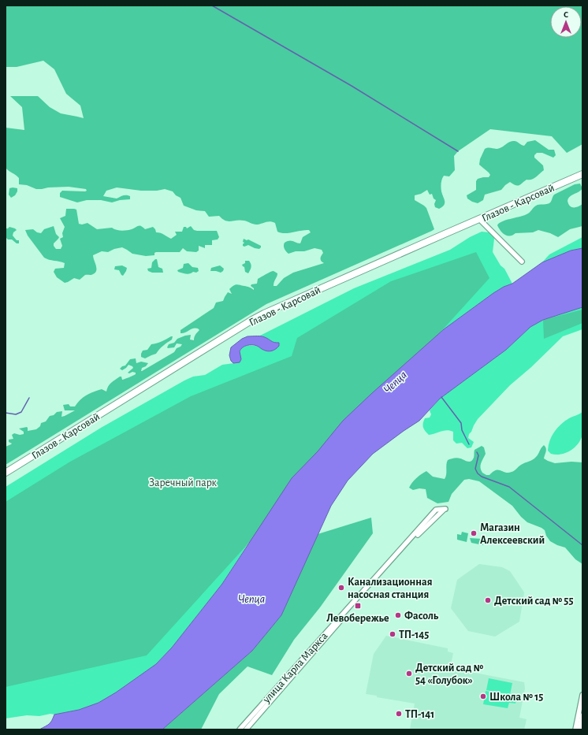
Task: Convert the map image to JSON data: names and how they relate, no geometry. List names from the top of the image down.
{
  "streets": {
    "main road": ["Глазов - Карсовай"],
    "street": ["улица Карла Маркса"]
  },
  "water": ["Чепца"],
  "parks": ["Заречный парк"],
  "places": {
    "other": [
      "Магазин Алексеевский",
      "Канализационная насосная станция",
      "Детский сад № 55",
      "Фасоль",
      "ТП-145",
      "Детский сад № 54 «Голубок»",
      "Школа № 15",
      "ТП-141"
    ],
    "transit": ["Левобережье"]
  },
  "north": "top"
}
